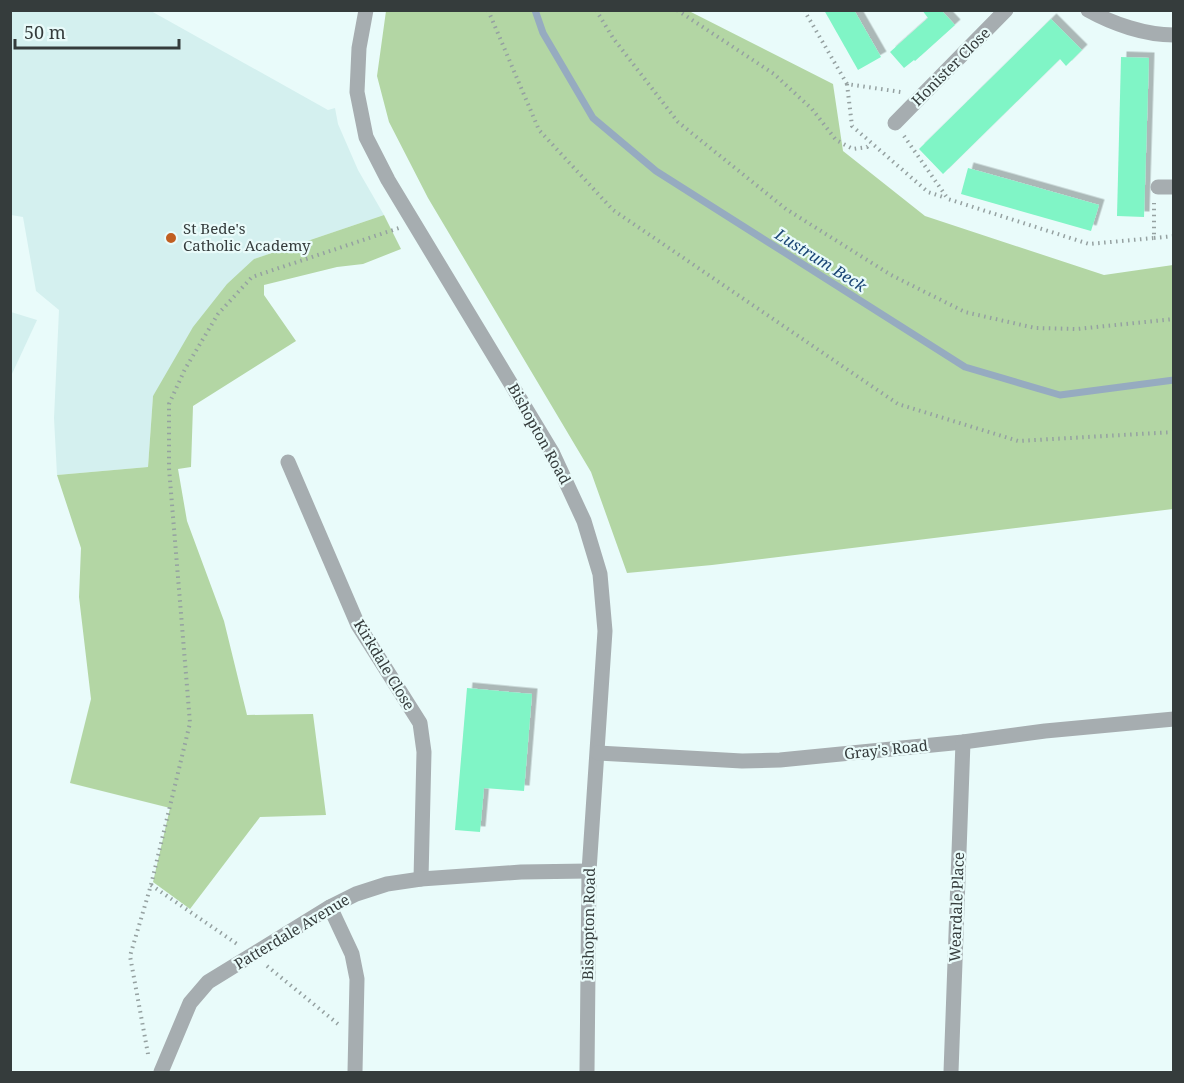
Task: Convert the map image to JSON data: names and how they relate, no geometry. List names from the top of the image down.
{
  "streets": {
    "street": [
      "Honister Close",
      "Bishopton Road",
      "Kirkdale Close",
      "Gray's Road",
      "Weardale Place",
      "Patterdale Avenue"
    ]
  },
  "crossings": [
    ["Bishopton Road", "Gray's Road"],
    ["Bishopton Road", "Patterdale Avenue"],
    ["Kirkdale Close", "Patterdale Avenue"],
    ["Gray's Road", "Weardale Place"]
  ],
  "water": ["Lustrum Beck"],
  "places": ["St Bede's Catholic Academy"],
  "scale_bar": "50 m"
}
